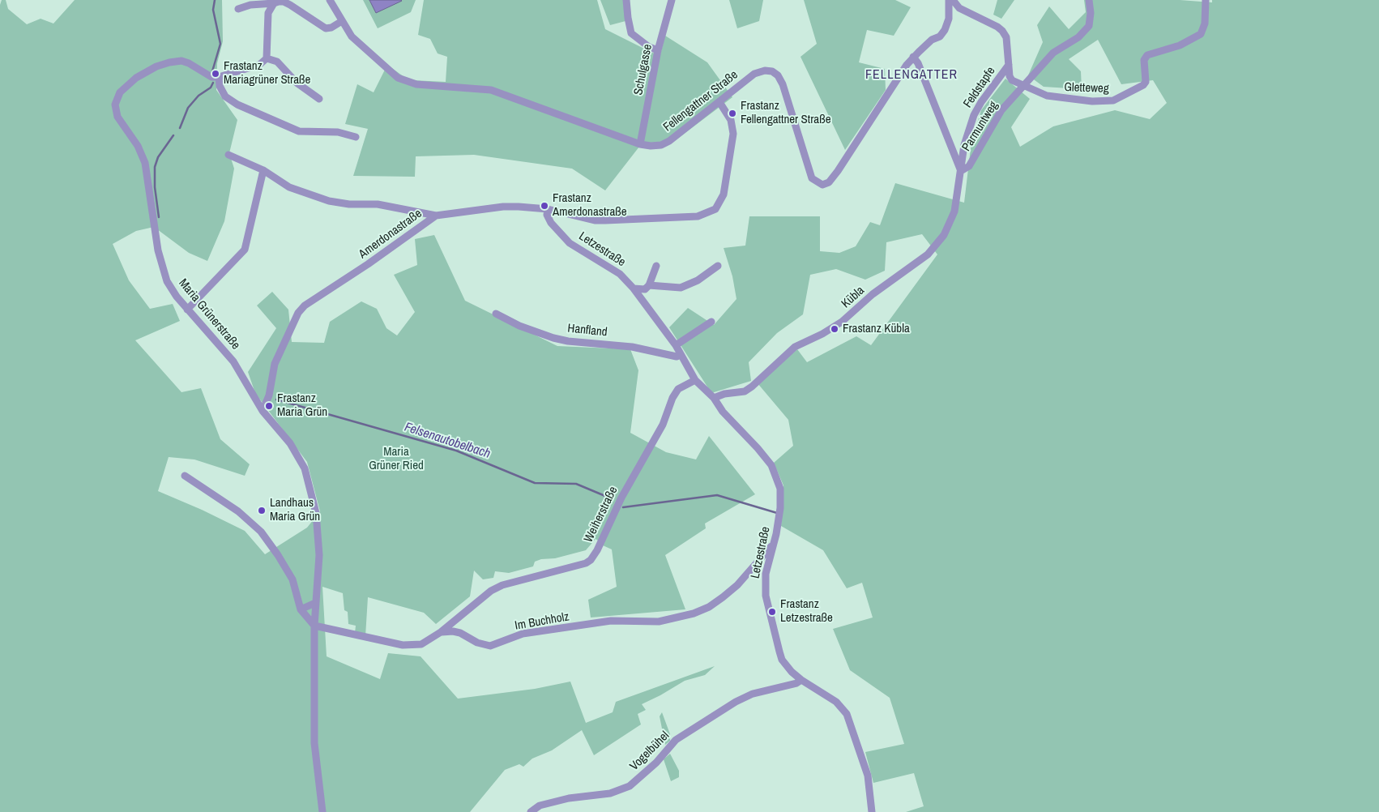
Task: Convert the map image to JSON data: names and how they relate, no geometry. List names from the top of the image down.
{
  "streets": {
    "street": [
      "Schulgasse",
      "Feldstapfe",
      "Gletteweg",
      "Fellengattner Straße",
      "Parmuntweg",
      "Amerdonastraße",
      "Letzestraße",
      "Kübla",
      "Maria Grünerstraße",
      "Hanfland",
      "Weiherstraße",
      "Im Buchholz",
      "Vogelbühel"
    ]
  },
  "crossings": [
    ["Schulgasse", "Fellengattner Straße"],
    ["Feldstapfe", "Gletteweg"],
    ["Feldstapfe", "Parmuntweg"],
    ["Feldstapfe", "Kübla"],
    ["Gletteweg", "Parmuntweg"],
    ["Fellengattner Straße", "Parmuntweg"],
    ["Fellengattner Straße", "Amerdonastraße"],
    ["Parmuntweg", "Kübla"],
    ["Amerdonastraße", "Letzestraße"],
    ["Amerdonastraße", "Maria Grünerstraße"],
    ["Letzestraße", "Kübla"],
    ["Letzestraße", "Hanfland"],
    ["Letzestraße", "Weiherstraße"],
    ["Letzestraße", "Im Buchholz"],
    ["Letzestraße", "Vogelbühel"],
    ["Weiherstraße", "Im Buchholz"]
  ],
  "districts": ["FELLENGATTER"],
  "water": ["Felsenautobelbach"],
  "parks": ["Maria Grüner Ried"],
  "places": [
    "Frastanz Mariagrüner Straße",
    "Frastanz Fellengattner Straße",
    "Frastanz Amerdonastraße",
    "Frastanz Kübla",
    "Frastanz Maria Grün",
    "Landhaus Maria Grün",
    "Frastanz Letzestraße"
  ]
}
